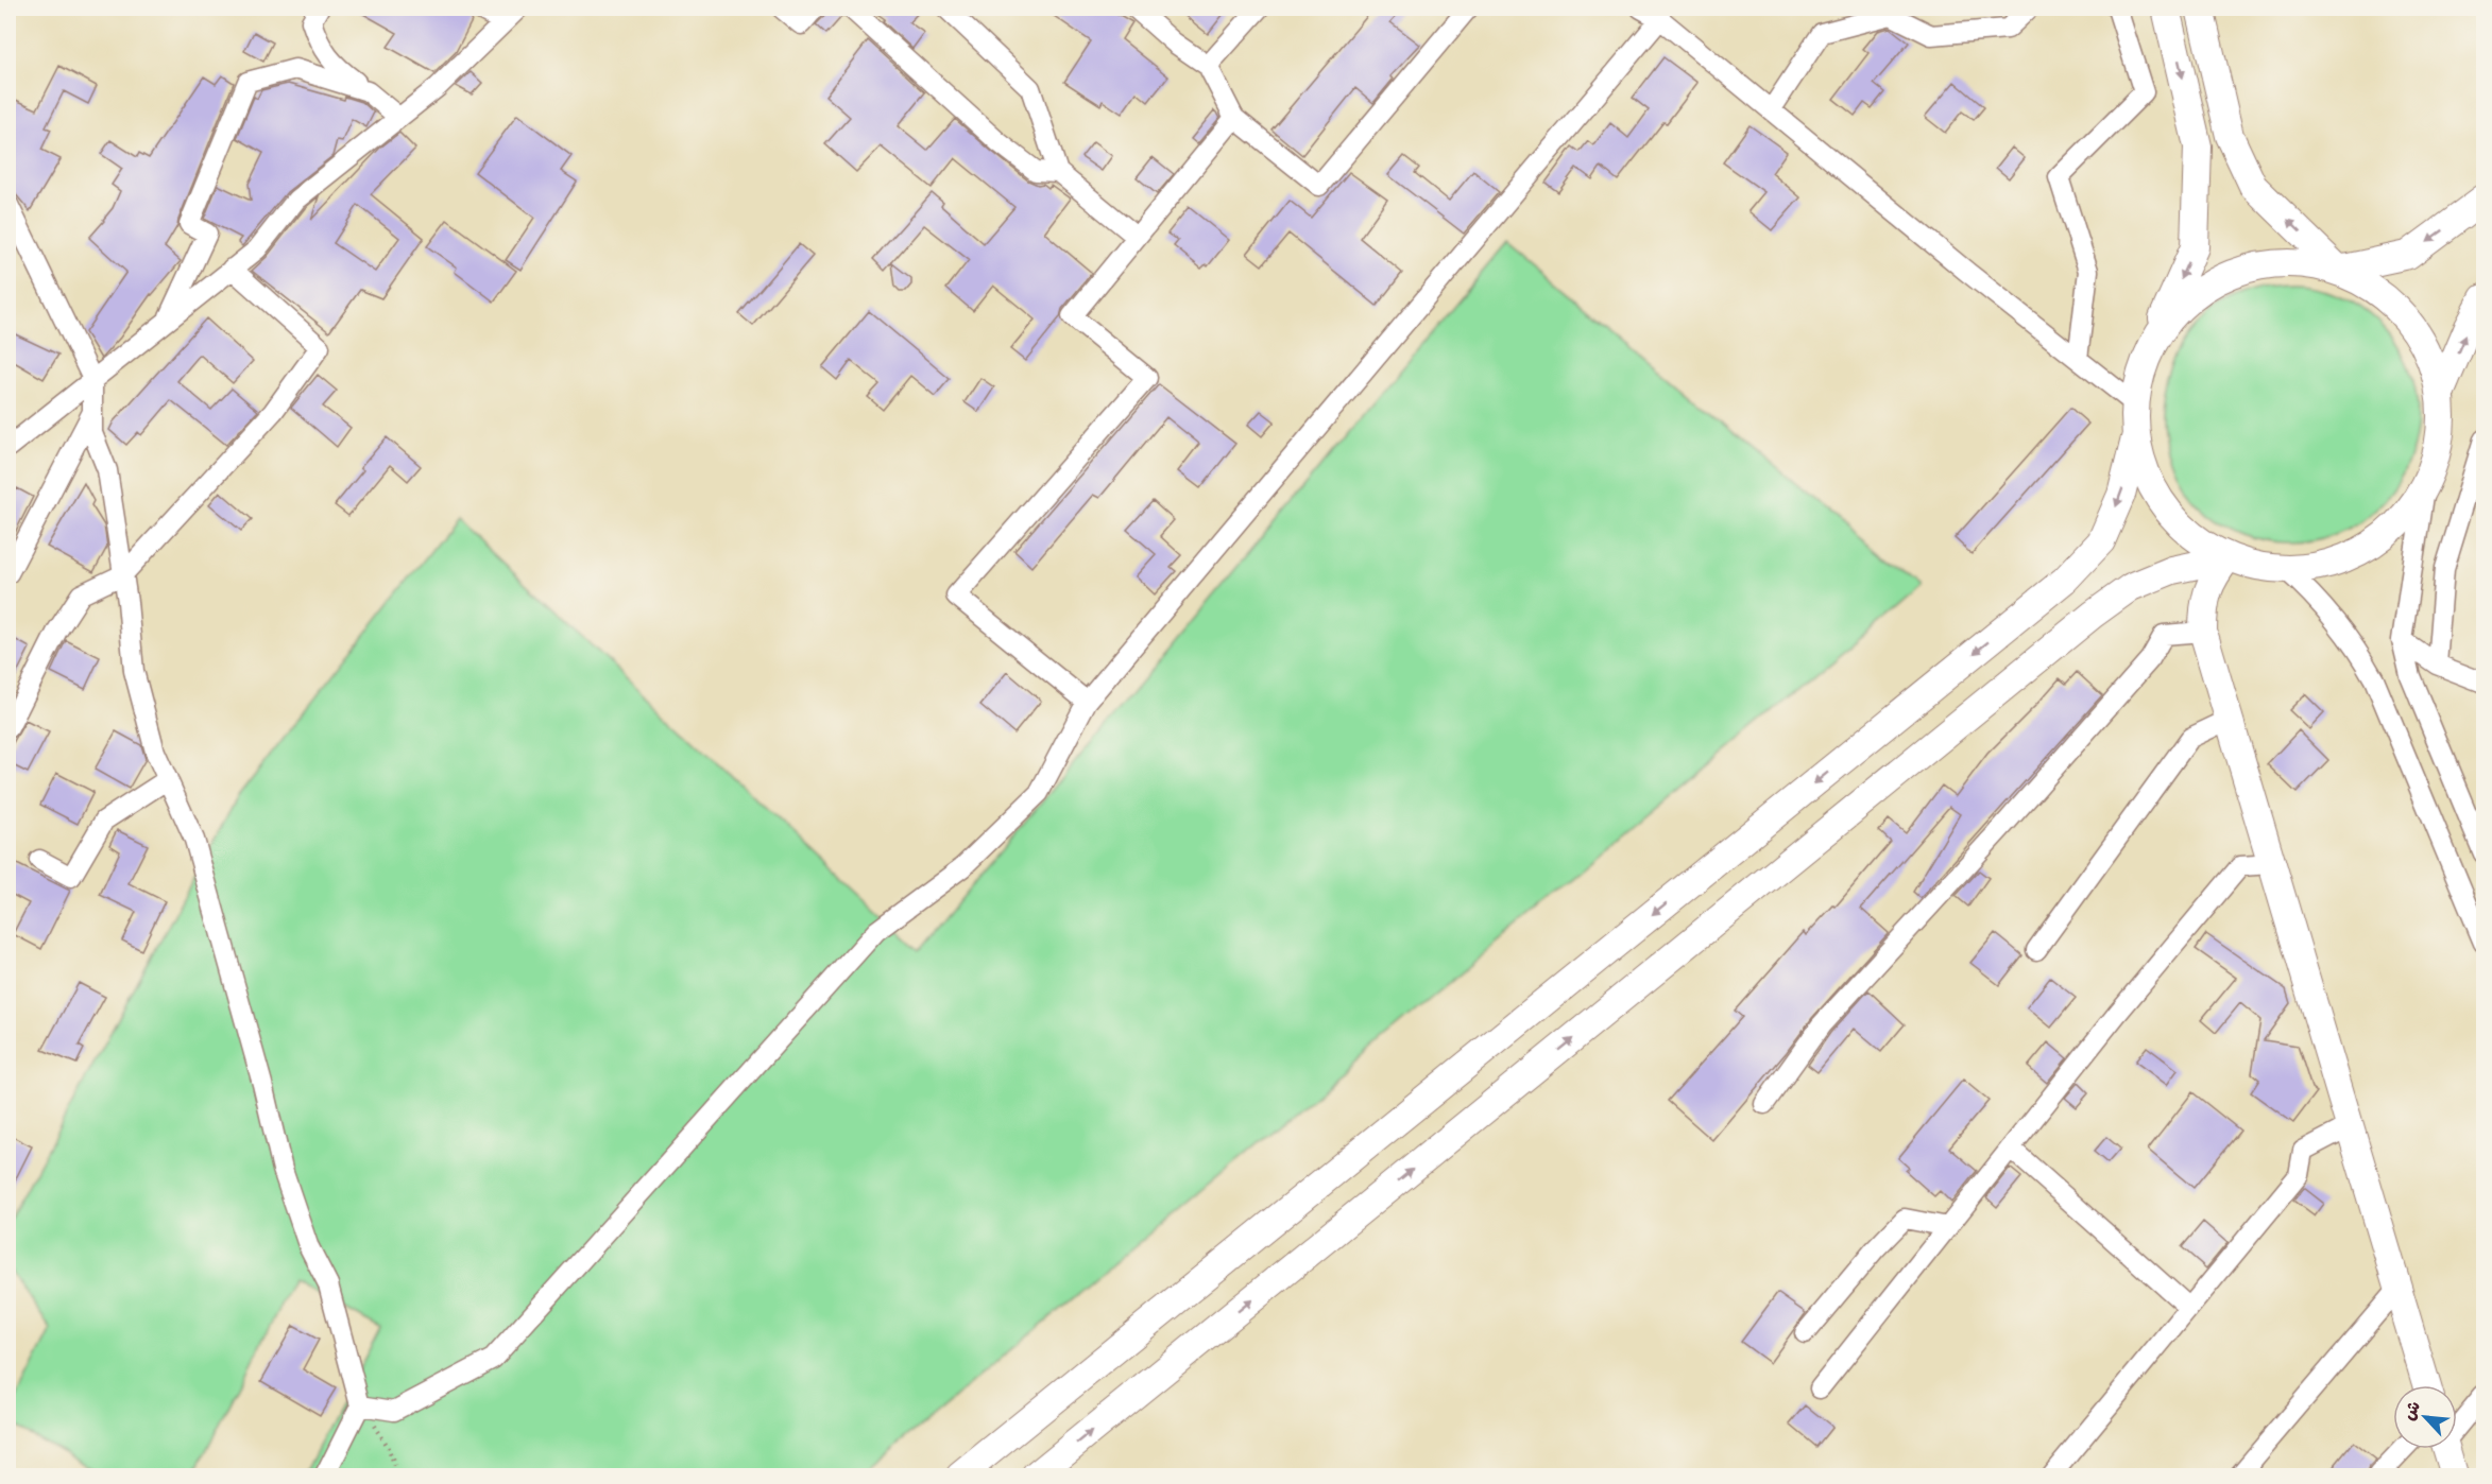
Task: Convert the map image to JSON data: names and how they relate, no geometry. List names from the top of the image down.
{
  "north": "top left"
}
